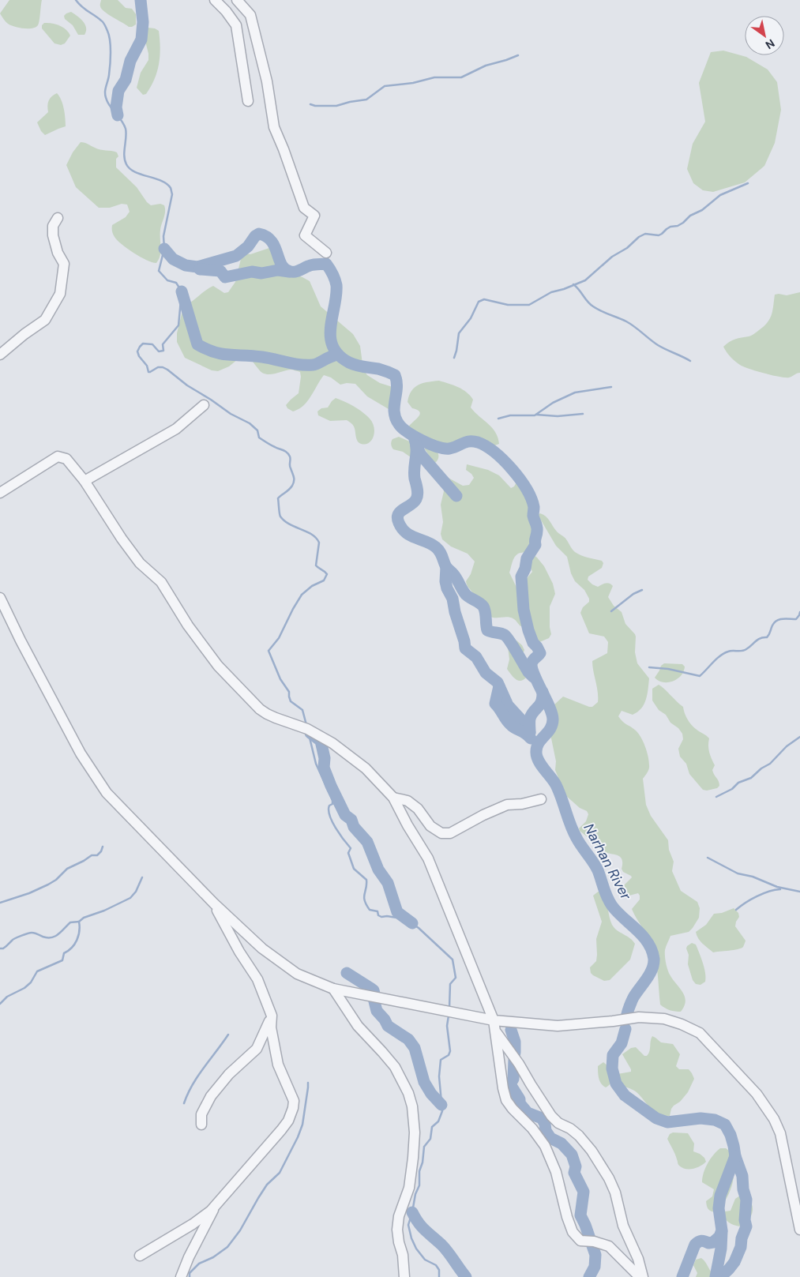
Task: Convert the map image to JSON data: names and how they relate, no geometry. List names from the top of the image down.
{
  "water": ["Narhan River"],
  "north": "bottom right"
}
